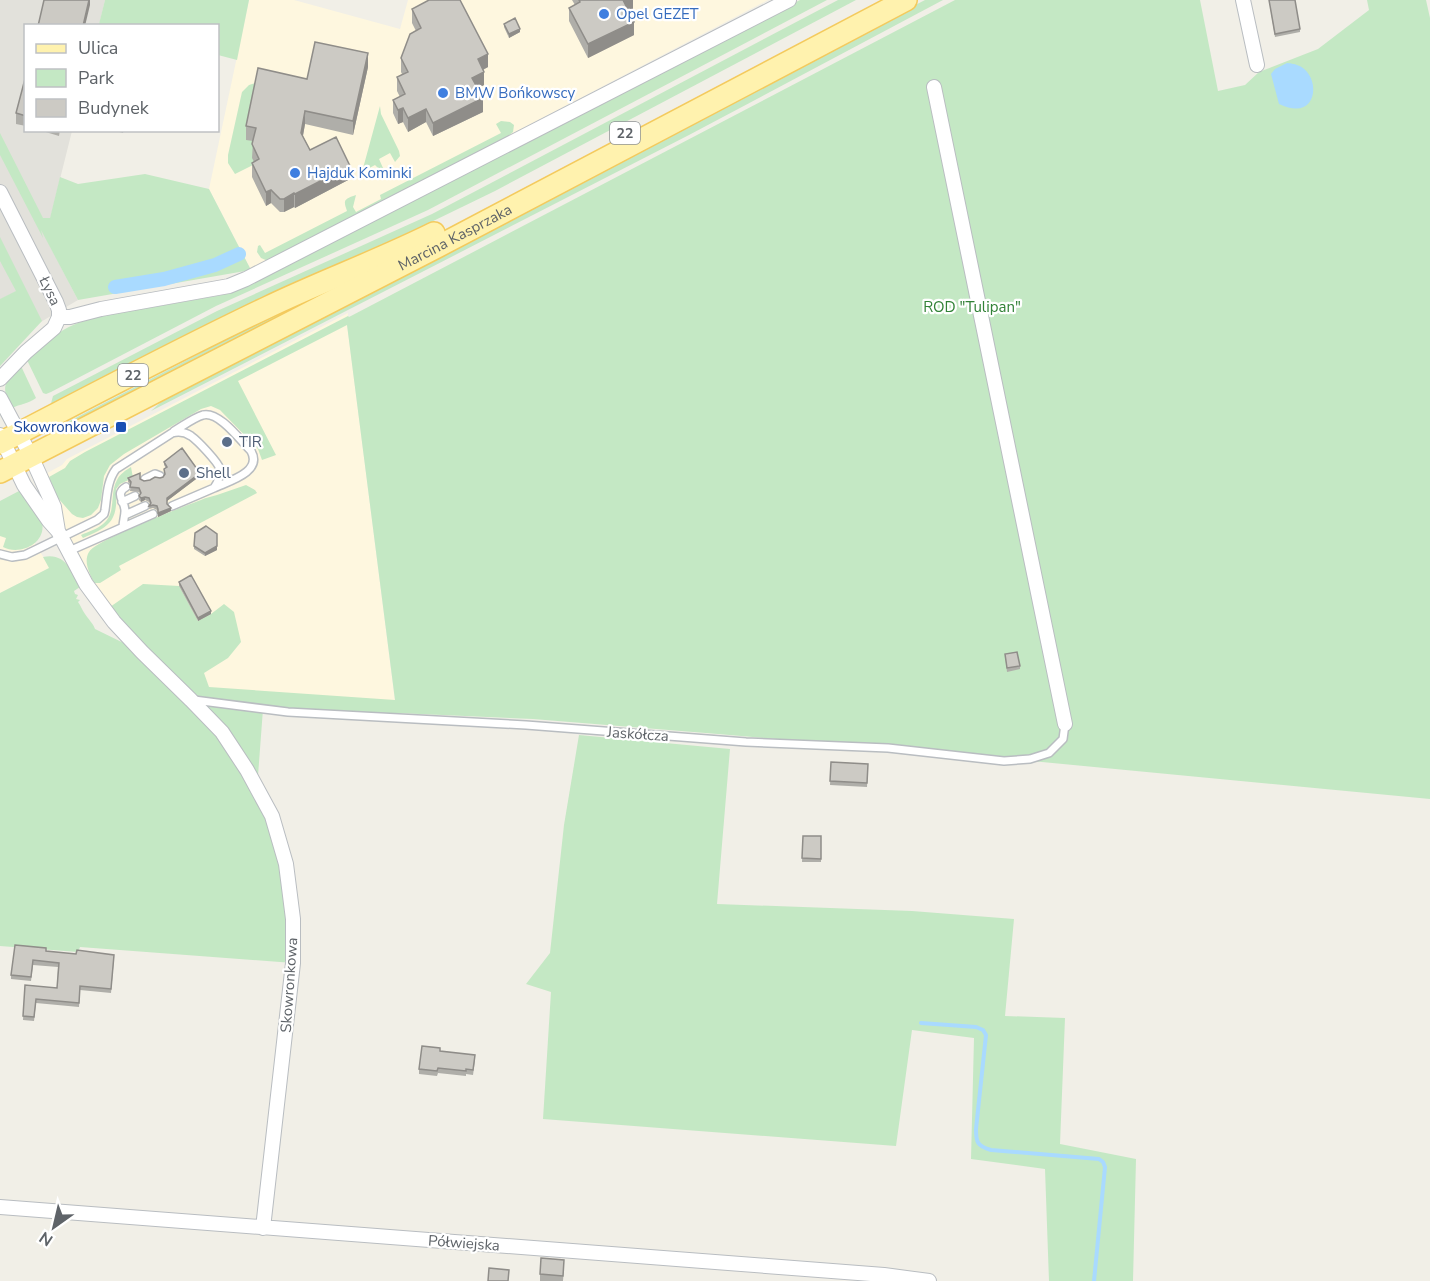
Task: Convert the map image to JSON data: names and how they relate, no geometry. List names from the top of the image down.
{
  "streets": {
    "main road": ["22", "Marcina Kasprzaka"],
    "street": ["Łysa", "Skowronkowa", "Półwiejska"],
    "lane": ["Jaskółcza"]
  },
  "crossings": [
    ["Marcina Kasprzaka", "Skowronkowa"],
    ["Jaskółcza", "Skowronkowa"],
    ["Skowronkowa", "Półwiejska"]
  ],
  "parks": ["ROD \"Tulipan\""],
  "places": {
    "other": [
      "Opel GEZET",
      "BMW Bońkowscy",
      "Hajduk Kominki",
      "TIR",
      "Shell"
    ],
    "transit": ["Skowronkowa"]
  },
  "legend": ["Ulica", "Park", "Budynek"],
  "north": "bottom left"
}
